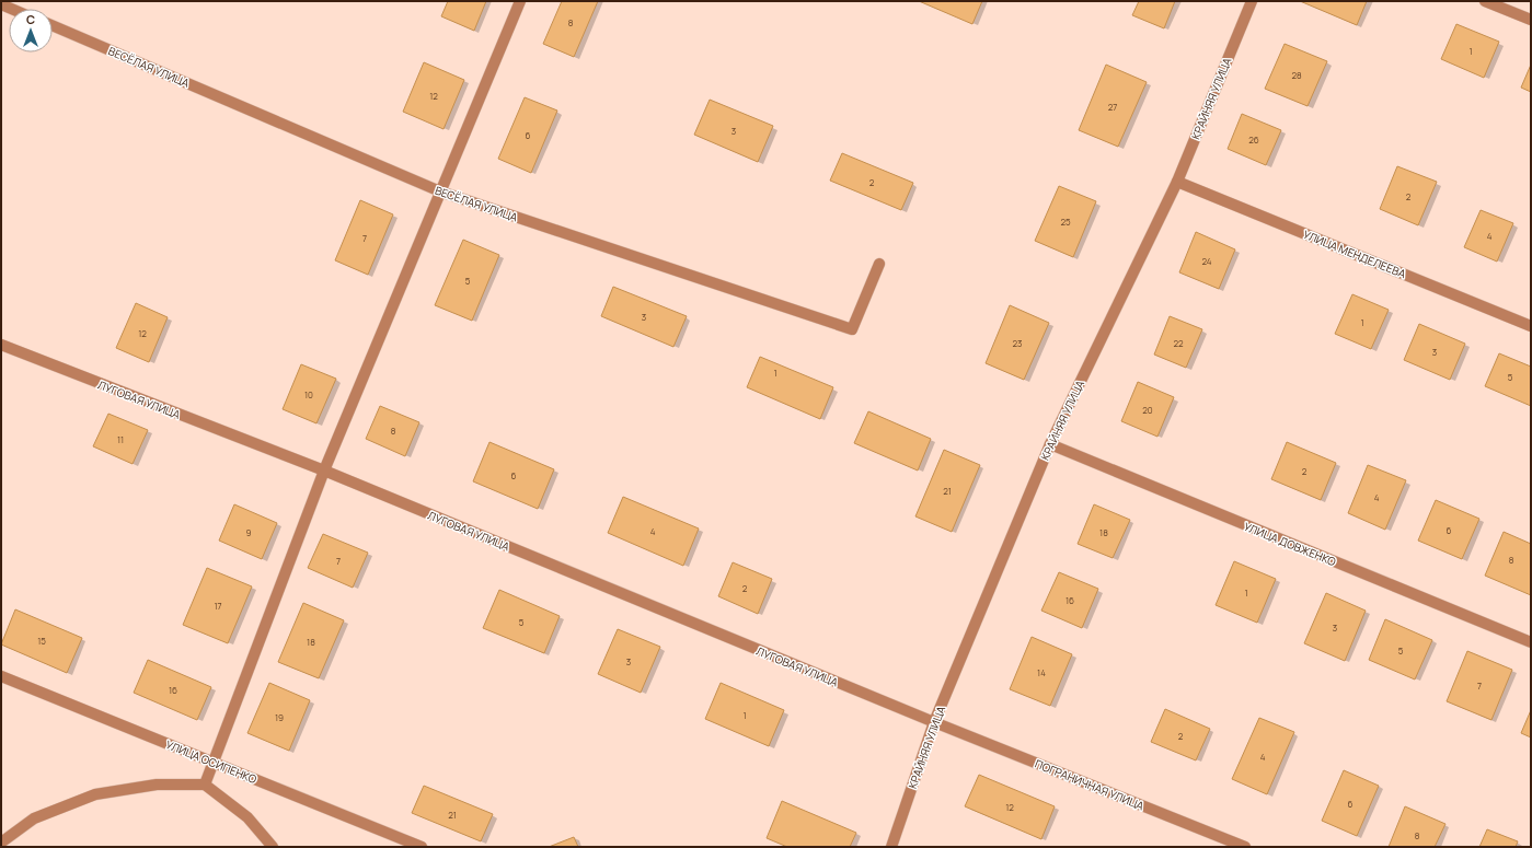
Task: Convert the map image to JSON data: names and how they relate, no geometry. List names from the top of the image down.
{
  "streets": {
    "street": [
      "ВЕСЁЛАЯ УЛИЦА",
      "КРАЙНЯЯ УЛИЦА",
      "УЛИЦА МЕНДЕЛЕЕВА",
      "ЛУГОВАЯ УЛИЦА",
      "УЛИЦА ДОВЖЕНКО",
      "УЛИЦА ОСИПЕНКО",
      "ПОГРАНИЧНАЯ УЛИЦА"
    ]
  },
  "crossings": [
    ["КРАЙНЯЯ УЛИЦА", "УЛИЦА МЕНДЕЛЕЕВА"],
    ["КРАЙНЯЯ УЛИЦА", "ЛУГОВАЯ УЛИЦА"],
    ["КРАЙНЯЯ УЛИЦА", "УЛИЦА ДОВЖЕНКО"],
    ["КРАЙНЯЯ УЛИЦА", "ПОГРАНИЧНАЯ УЛИЦА"],
    ["ЛУГОВАЯ УЛИЦА", "ПОГРАНИЧНАЯ УЛИЦА"]
  ],
  "house_numbers": [
    "8",
    "1",
    "28",
    "12",
    "27",
    "3",
    "6",
    "26",
    "2",
    "2",
    "25",
    "4",
    "7",
    "24",
    "5",
    "3",
    "1",
    "12",
    "23",
    "22",
    "3",
    "1",
    "5",
    "10",
    "20",
    "8",
    "11",
    "2",
    "6",
    "21",
    "4",
    "6",
    "4",
    "9",
    "18",
    "8",
    "7",
    "2",
    "1",
    "16",
    "17",
    "5",
    "3",
    "15",
    "18",
    "5",
    "3",
    "14",
    "7",
    "16",
    "1",
    "19",
    "2",
    "4",
    "6",
    "12",
    "21",
    "8"
  ],
  "north": "top"
}
